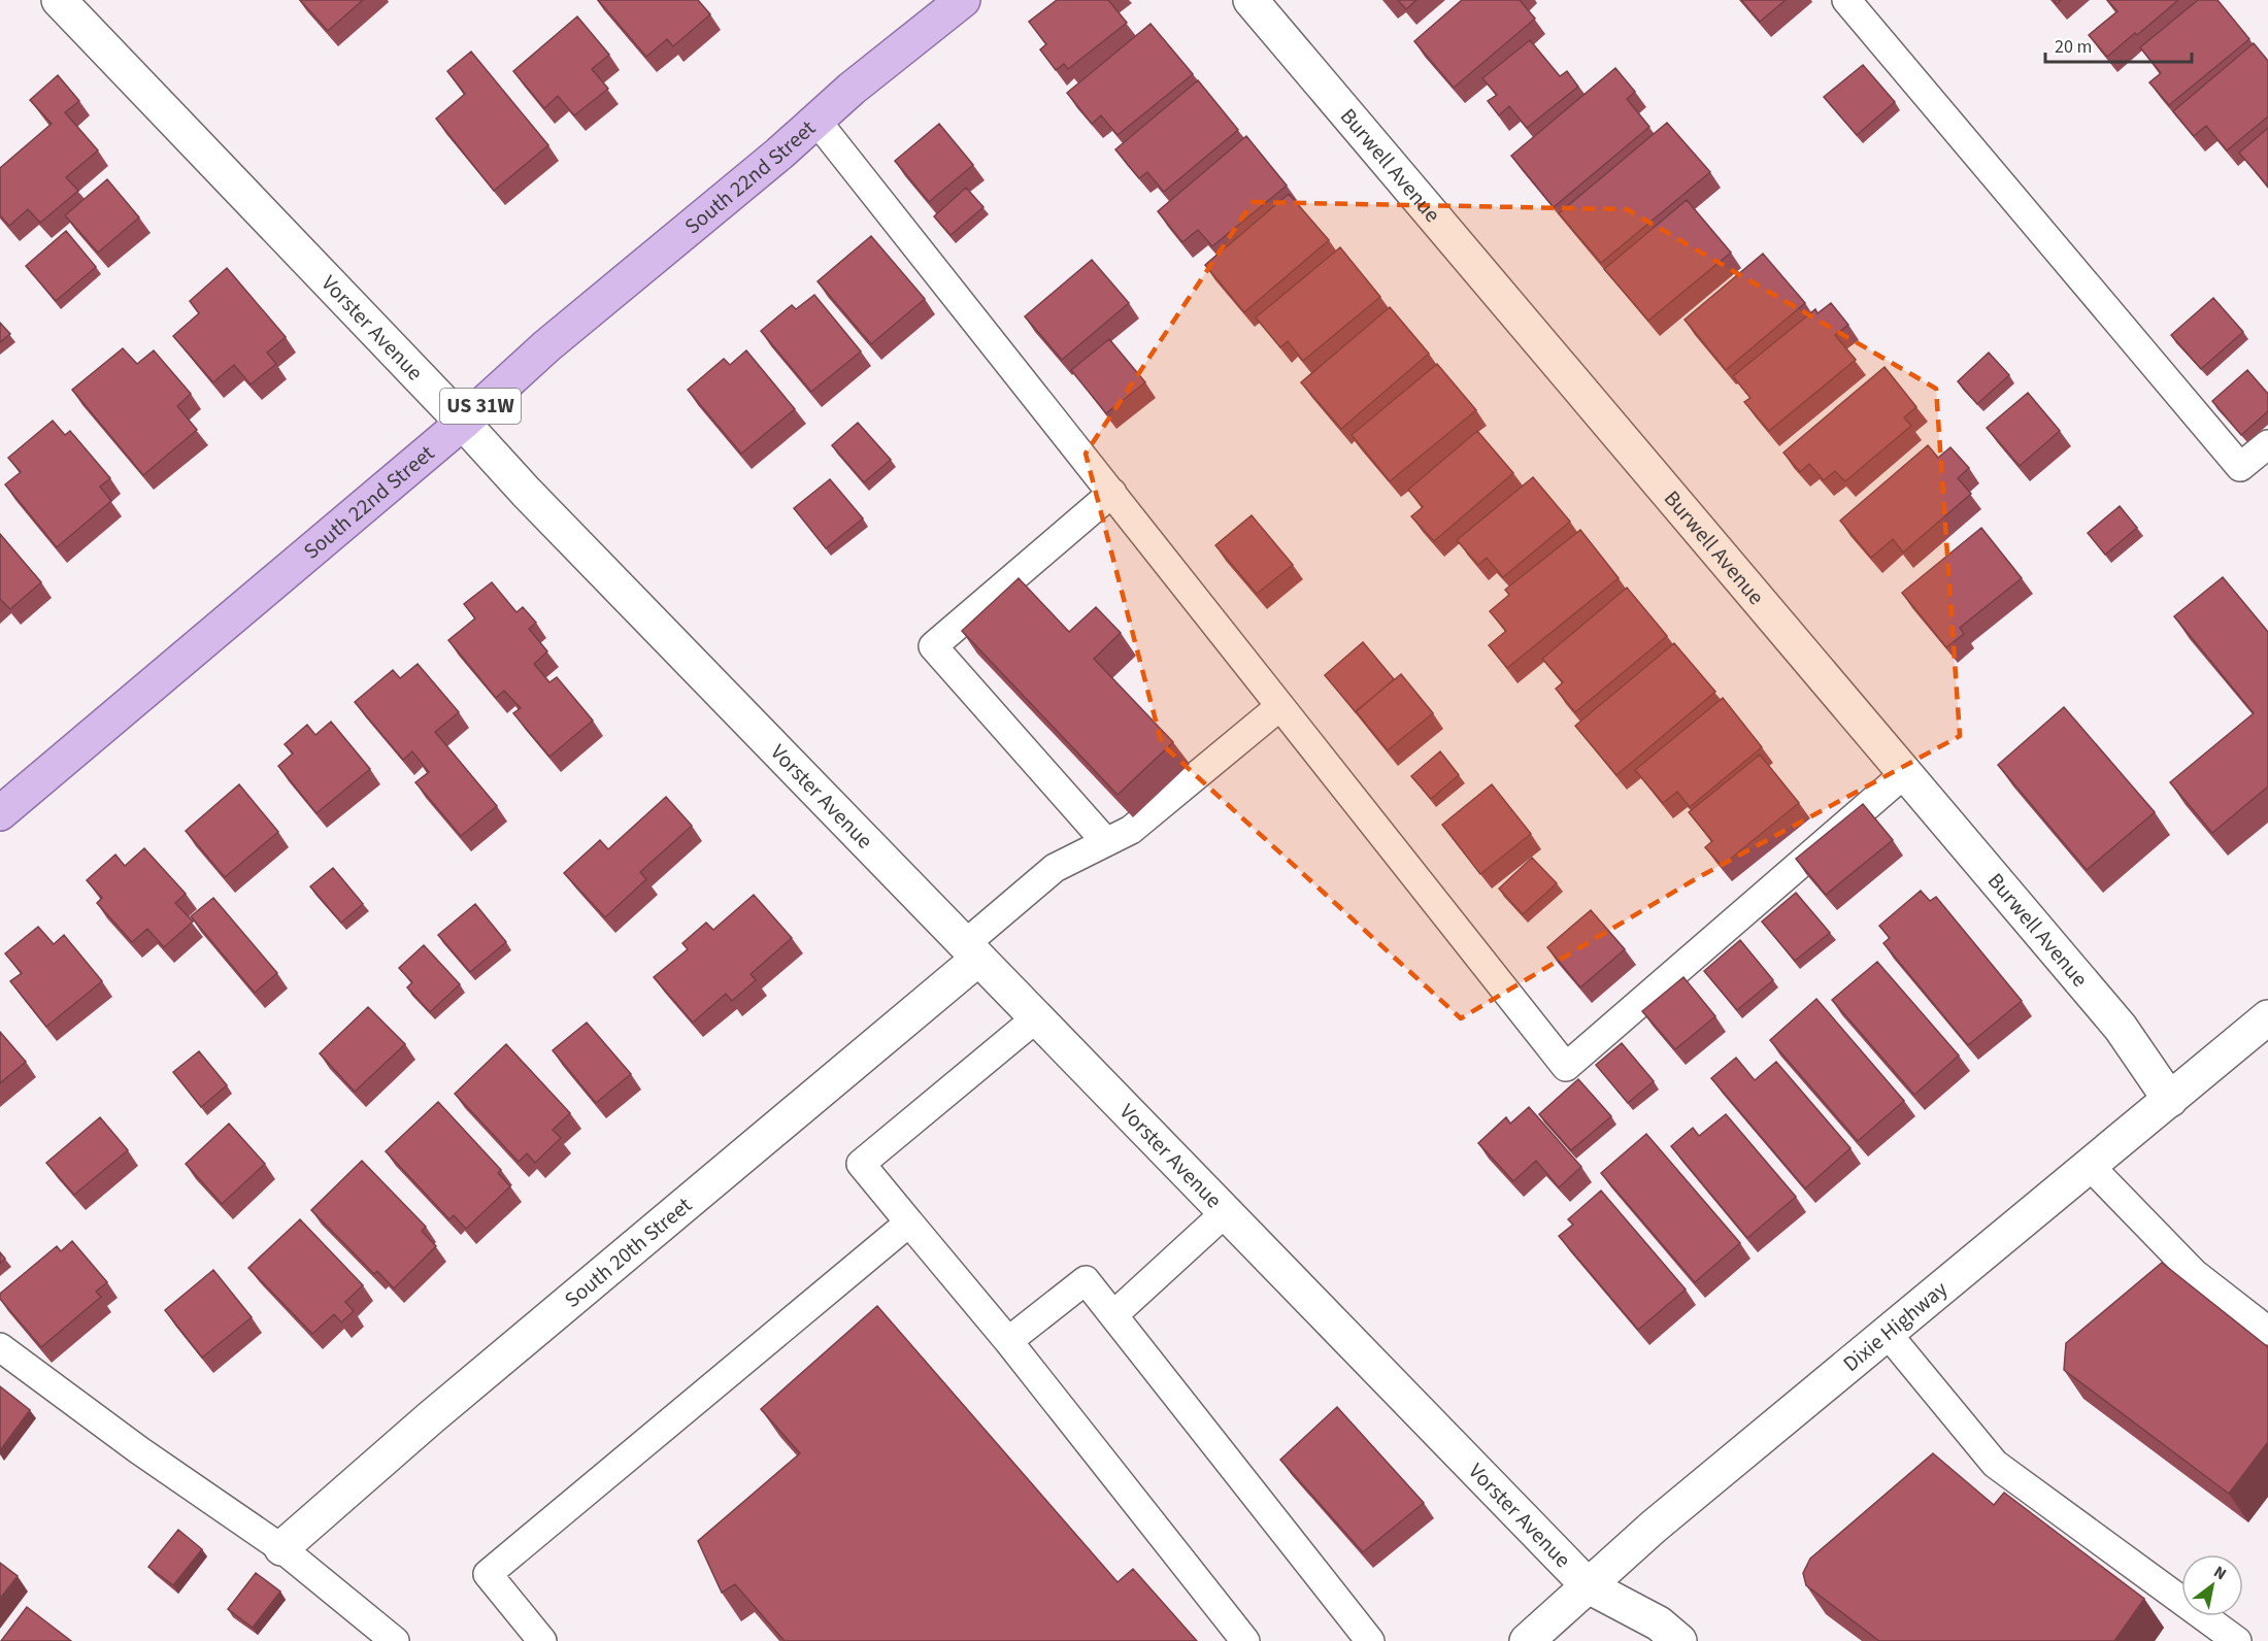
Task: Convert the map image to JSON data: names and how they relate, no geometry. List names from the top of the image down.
{
  "streets": {
    "main road": ["South 22nd Street", "US 31W"],
    "street": [
      "Burwell Avenue",
      "Vorster Avenue",
      "South 20th Street",
      "Dixie Highway"
    ]
  },
  "crossings": [
    ["Burwell Avenue", "Dixie Highway"],
    ["South 22nd Street", "Vorster Avenue"],
    ["Vorster Avenue", "South 20th Street"],
    ["Vorster Avenue", "Dixie Highway"]
  ],
  "scale_bar": "20 m",
  "north": "top right"
}
